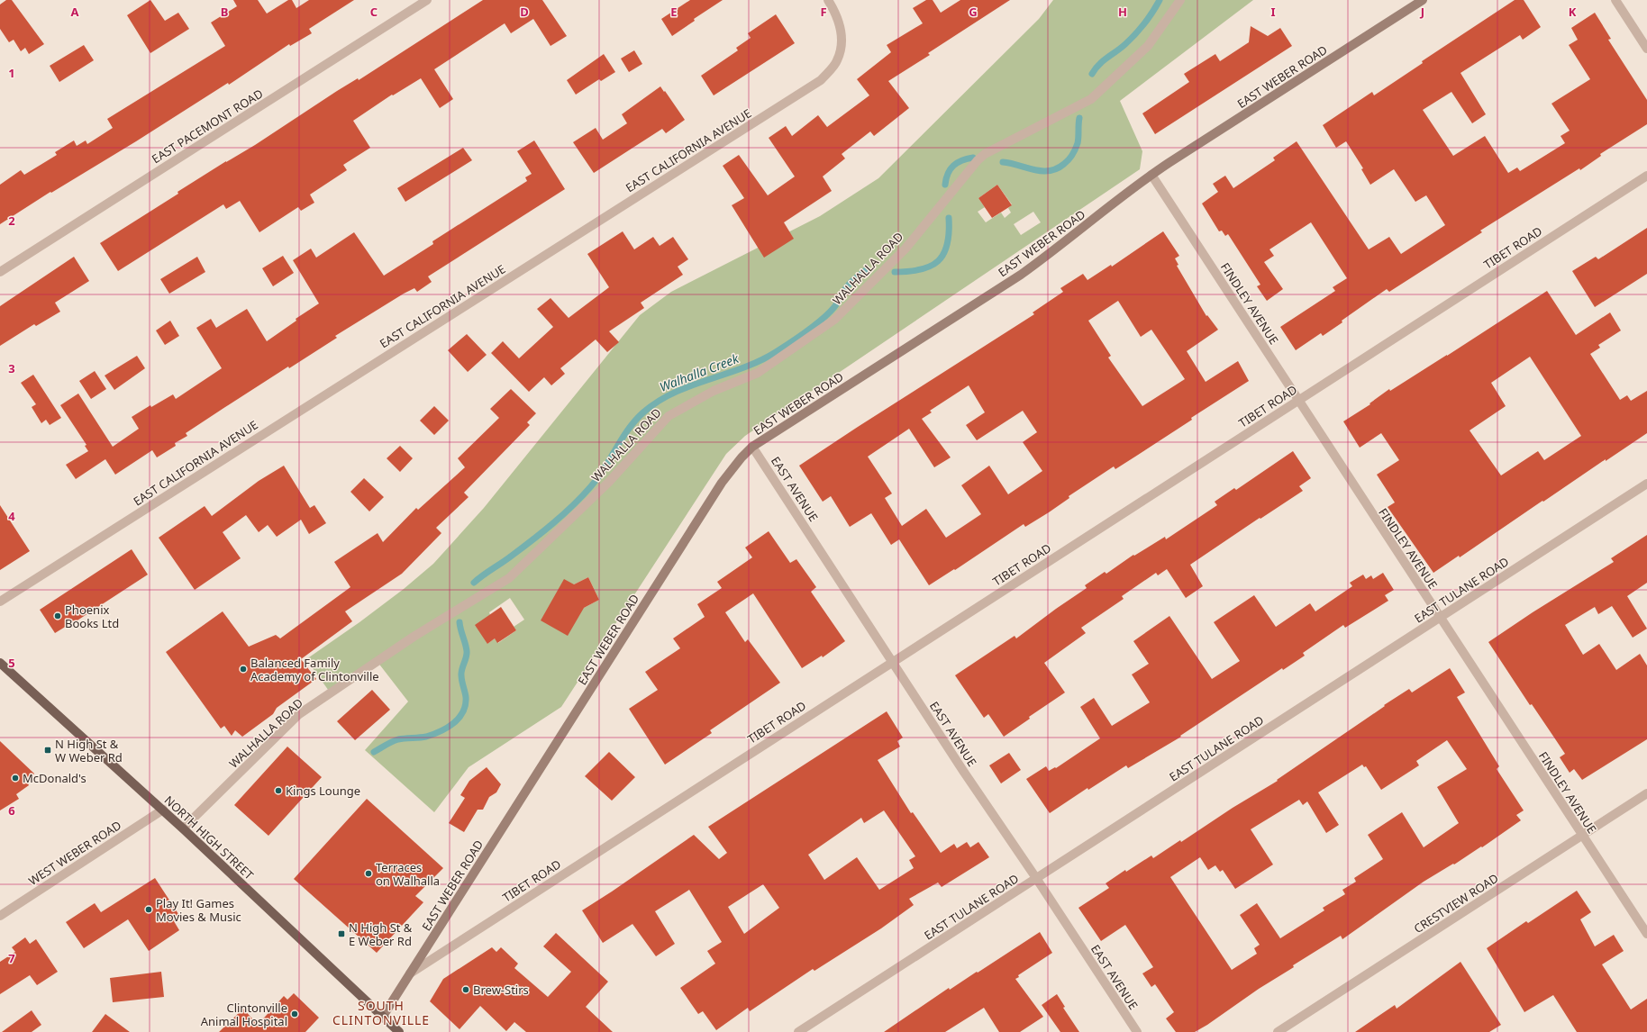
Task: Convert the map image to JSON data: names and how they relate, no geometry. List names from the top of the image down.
{
  "streets": {
    "main road": ["NORTH HIGH STREET"],
    "street": [
      "EAST WEBER ROAD",
      "EAST PACEMONT ROAD",
      "EAST CALIFORNIA AVENUE",
      "TIBET ROAD",
      "WALHALLA ROAD",
      "FINDLEY AVENUE",
      "EAST AVENUE",
      "EAST TULANE ROAD",
      "WEST WEBER ROAD",
      "CRESTVIEW ROAD"
    ]
  },
  "crossings": [
    ["EAST WEBER ROAD", "TIBET ROAD"],
    ["EAST WEBER ROAD", "FINDLEY AVENUE"],
    ["EAST WEBER ROAD", "EAST AVENUE"],
    ["EAST WEBER ROAD", "NORTH HIGH STREET"],
    ["TIBET ROAD", "FINDLEY AVENUE"],
    ["TIBET ROAD", "EAST AVENUE"],
    ["WALHALLA ROAD", "NORTH HIGH STREET"],
    ["FINDLEY AVENUE", "EAST TULANE ROAD"],
    ["FINDLEY AVENUE", "CRESTVIEW ROAD"],
    ["EAST AVENUE", "EAST TULANE ROAD"],
    ["NORTH HIGH STREET", "WEST WEBER ROAD"]
  ],
  "districts": ["SOUTH CLINTONVILLE"],
  "water": ["Walhalla Creek"],
  "places": {
    "other": [
      "Phoenix Books Ltd",
      "Balanced Family Academy of Clintonville",
      "McDonald's",
      "Kings Lounge",
      "Terraces on Walhalla",
      "Play It! Games Movies & Music",
      "Brew-Stirs",
      "Clintonville Animal Hospital"
    ],
    "transit": ["N High St & W Weber Rd", "N High St & E Weber Rd"]
  },
  "grid": {
    "columns": [
      "A",
      "B",
      "C",
      "D",
      "E",
      "F",
      "G",
      "H",
      "I",
      "J",
      "K"
    ],
    "rows": [
      "1",
      "2",
      "3",
      "4",
      "5",
      "6",
      "7"
    ]
  }
}
